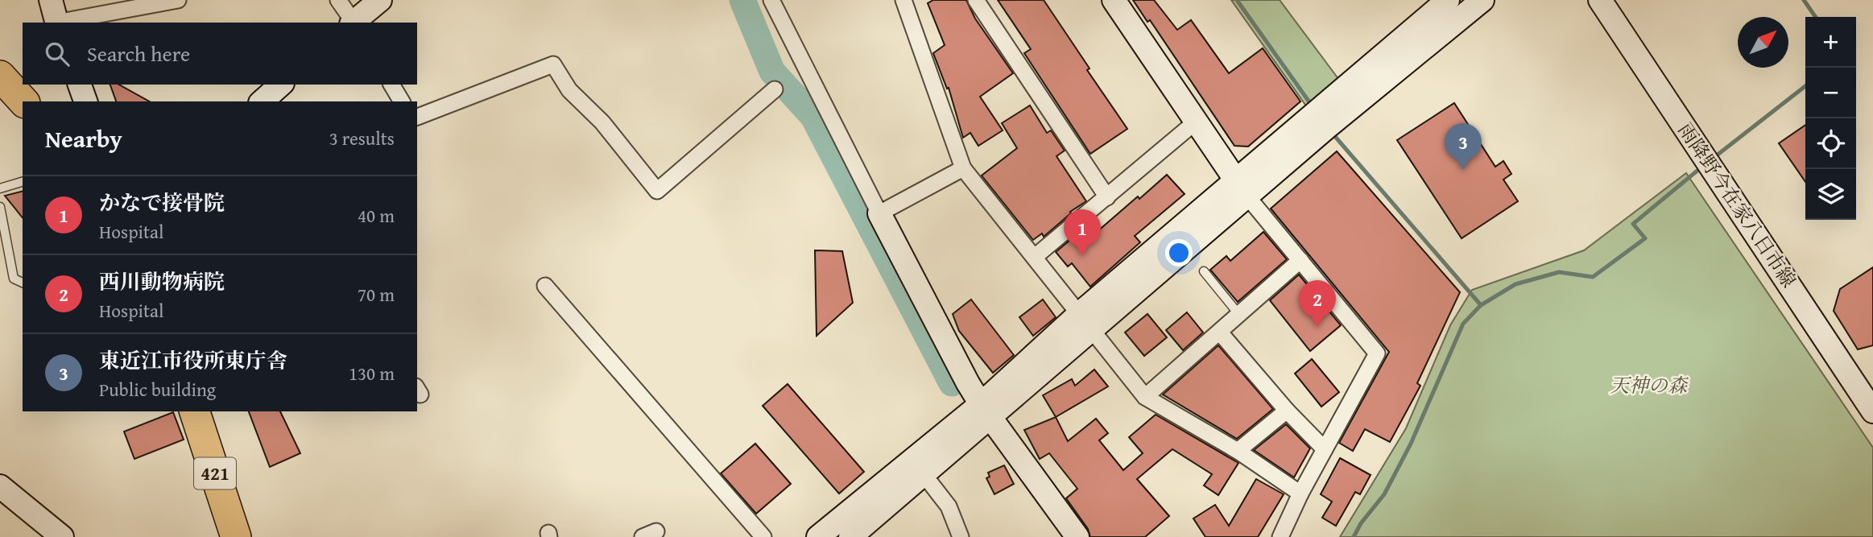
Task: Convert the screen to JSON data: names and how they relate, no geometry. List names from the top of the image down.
{
  "streets": {
    "highway": ["421"],
    "street": ["雨降野今在家八日市線"]
  },
  "parks": ["天神の森"],
  "north": "top right",
  "page": {
    "map_buttons": ["+", "−"],
    "search": "Search here",
    "heading": ["Nearby", "3 results"],
    "pins": ["3", "1", "2"],
    "list": [
      {
        "mark": "1",
        "name": "かなで接骨院",
        "note": "Hospital",
        "value": "40 m"
      },
      {
        "mark": "2",
        "name": "西川動物病院",
        "note": "Hospital",
        "value": "70 m"
      },
      {
        "mark": "3",
        "name": "東近江市役所東庁舎",
        "note": "Public building",
        "value": "130 m"
      }
    ]
  }
}
